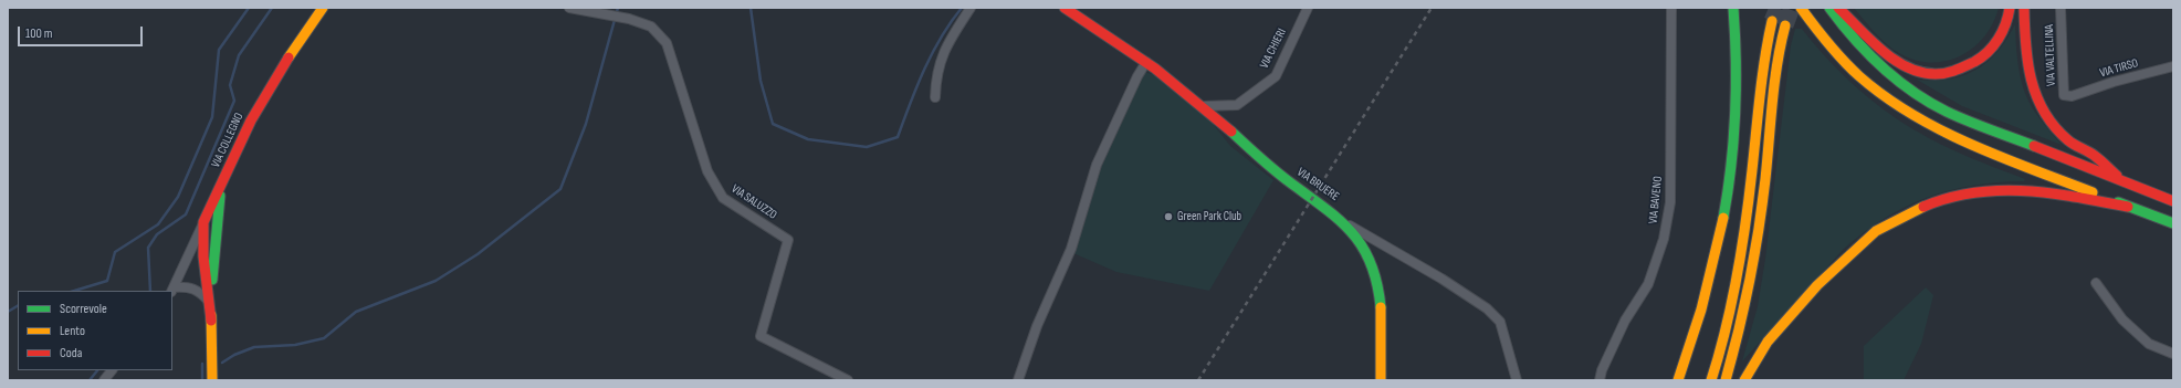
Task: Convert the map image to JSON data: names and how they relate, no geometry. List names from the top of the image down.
{
  "streets": {
    "main road": ["VIA COLLEGNO", "VIA BRUERE"],
    "street": [
      "VIA CHIERI",
      "VIA VALTELLINA",
      "VIA TIRSO",
      "VIA BAVENO",
      "VIA SALUZZO"
    ]
  },
  "crossings": [
    ["VIA CHIERI", "VIA BRUERE"],
    ["VIA VALTELLINA", "VIA TIRSO"]
  ],
  "places": ["Green Park Club"],
  "legend": ["Scorrevole", "Lento", "Coda"],
  "scale_bar": "100 m"
}
